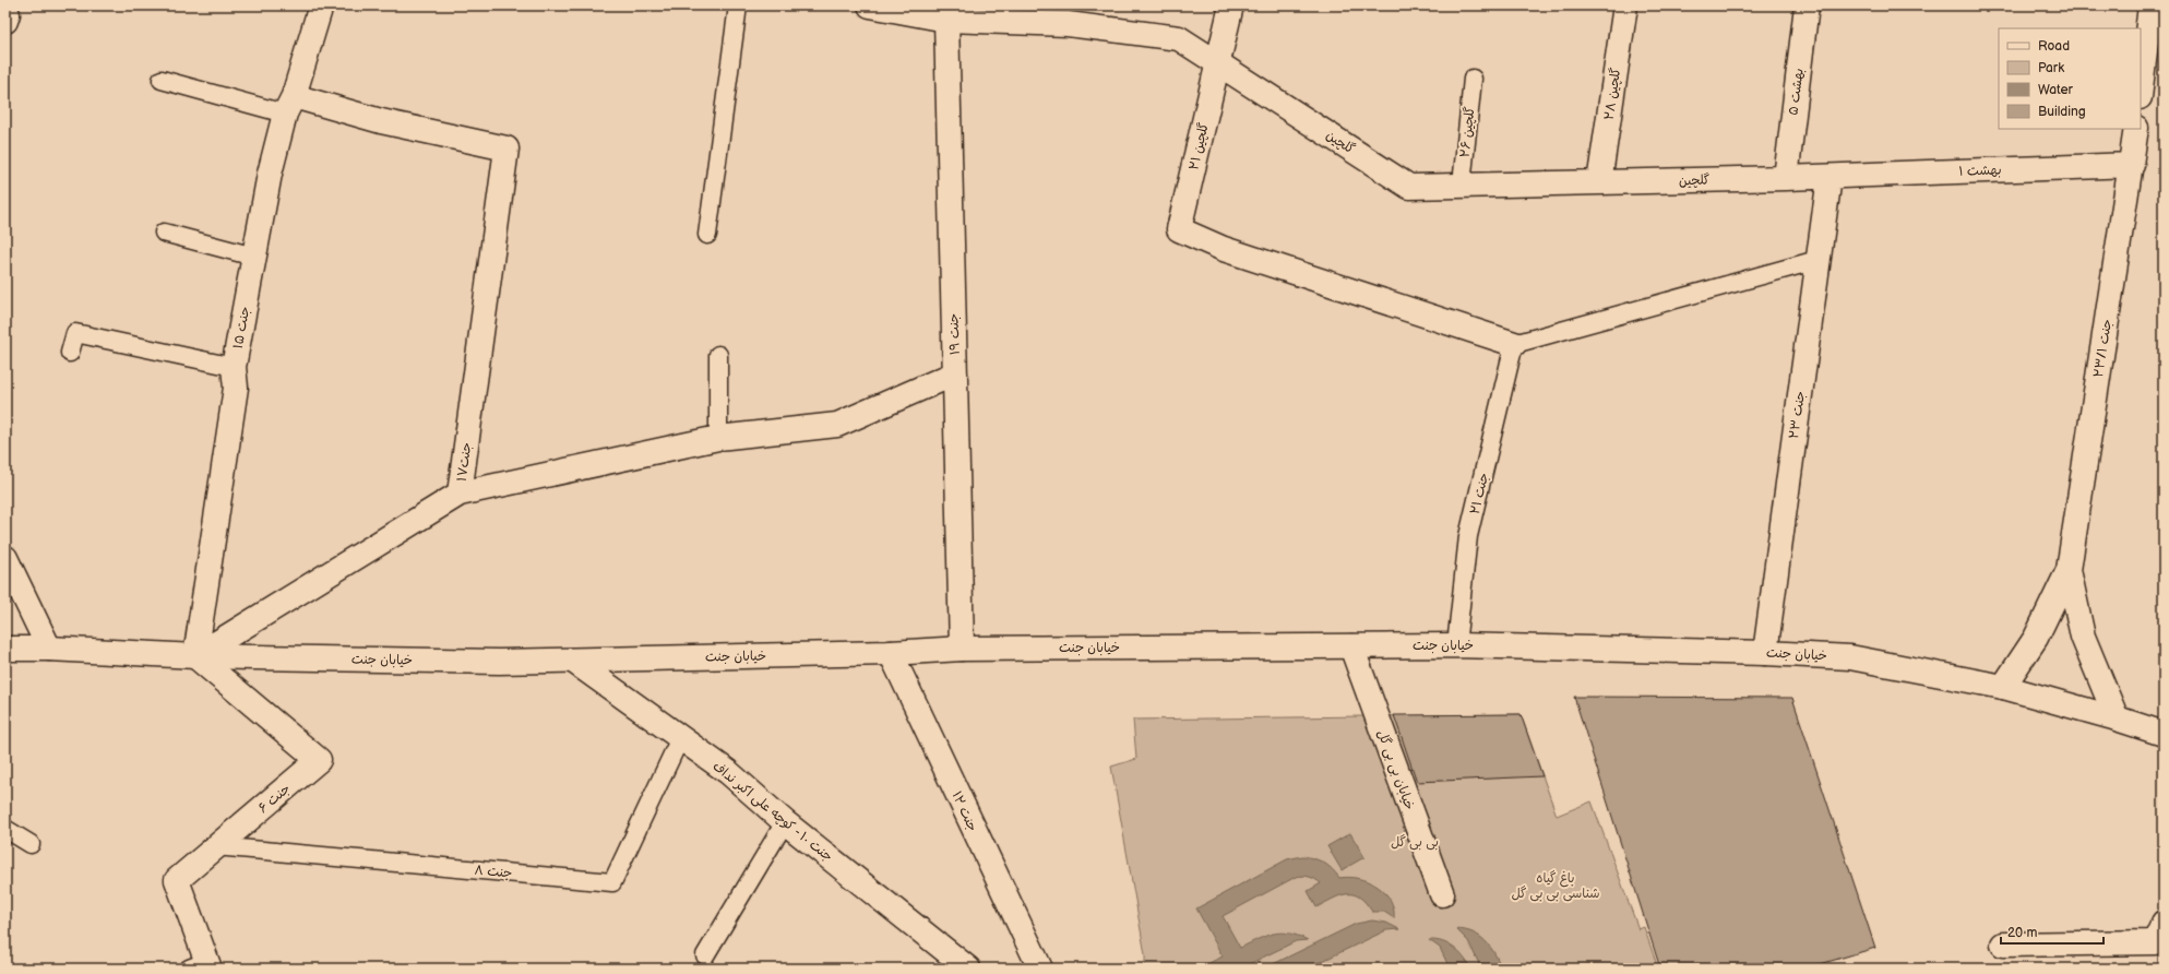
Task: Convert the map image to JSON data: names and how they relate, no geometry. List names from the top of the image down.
{
  "streets": {
    "street": [
      "بهشت ۵",
      "گلچین ۲۸",
      "گلچین",
      "گلچین ۲۱",
      "بهشت ۱",
      "جنت ۱۵",
      "جنت ۱۹",
      "جنت ۲۳/۱",
      "جنت ۲۳",
      "جنت۱۷",
      "خیابان جنت",
      "خیابان بی بی گل",
      "جنت ۶",
      "جنت ۱۰ - کوچه علی اکبر نداف",
      "جنت ۱۲"
    ],
    "lane": ["گلچین ۲۶", "جنت ۲۱", "جنت ۸"]
  },
  "crossings": [
    ["بهشت ۵", "گلچین"],
    ["گلچین ۲۸", "گلچین"],
    ["گلچین ۲۶", "گلچین"],
    ["گلچین", "گلچین ۲۱"],
    ["گلچین", "بهشت ۱"],
    ["گلچین", "جنت ۱۹"],
    ["گلچین", "جنت ۲۳"],
    ["گلچین ۲۱", "جنت ۲۱"],
    ["بهشت ۱", "جنت ۲۳/۱"],
    ["بهشت ۱", "جنت ۲۳"],
    ["جنت ۱۵", "جنت۱۷"],
    ["جنت ۱۵", "خیابان جنت"],
    ["جنت ۱۵", "جنت ۶"],
    ["جنت ۱۹", "خیابان جنت"],
    ["جنت ۲۳", "خیابان جنت"],
    ["جنت۱۷", "خیابان جنت"],
    ["جنت۱۷", "جنت ۶"],
    ["جنت ۲۱", "خیابان جنت"],
    ["خیابان جنت", "خیابان بی بی گل"],
    ["خیابان جنت", "جنت ۶"],
    ["خیابان جنت", "جنت ۱۰ - کوچه علی اکبر نداف"],
    ["خیابان جنت", "جنت ۱۲"],
    ["جنت ۶", "جنت ۸"],
    ["جنت ۱۰ - کوچه علی اکبر نداف", "جنت ۸"]
  ],
  "parks": ["بی بی گل", "باغ گیاه شناسی بی بی گل"],
  "legend": [
    "Road",
    "Park",
    "Water",
    "Building"
  ],
  "scale_bar": "20 m"
}
